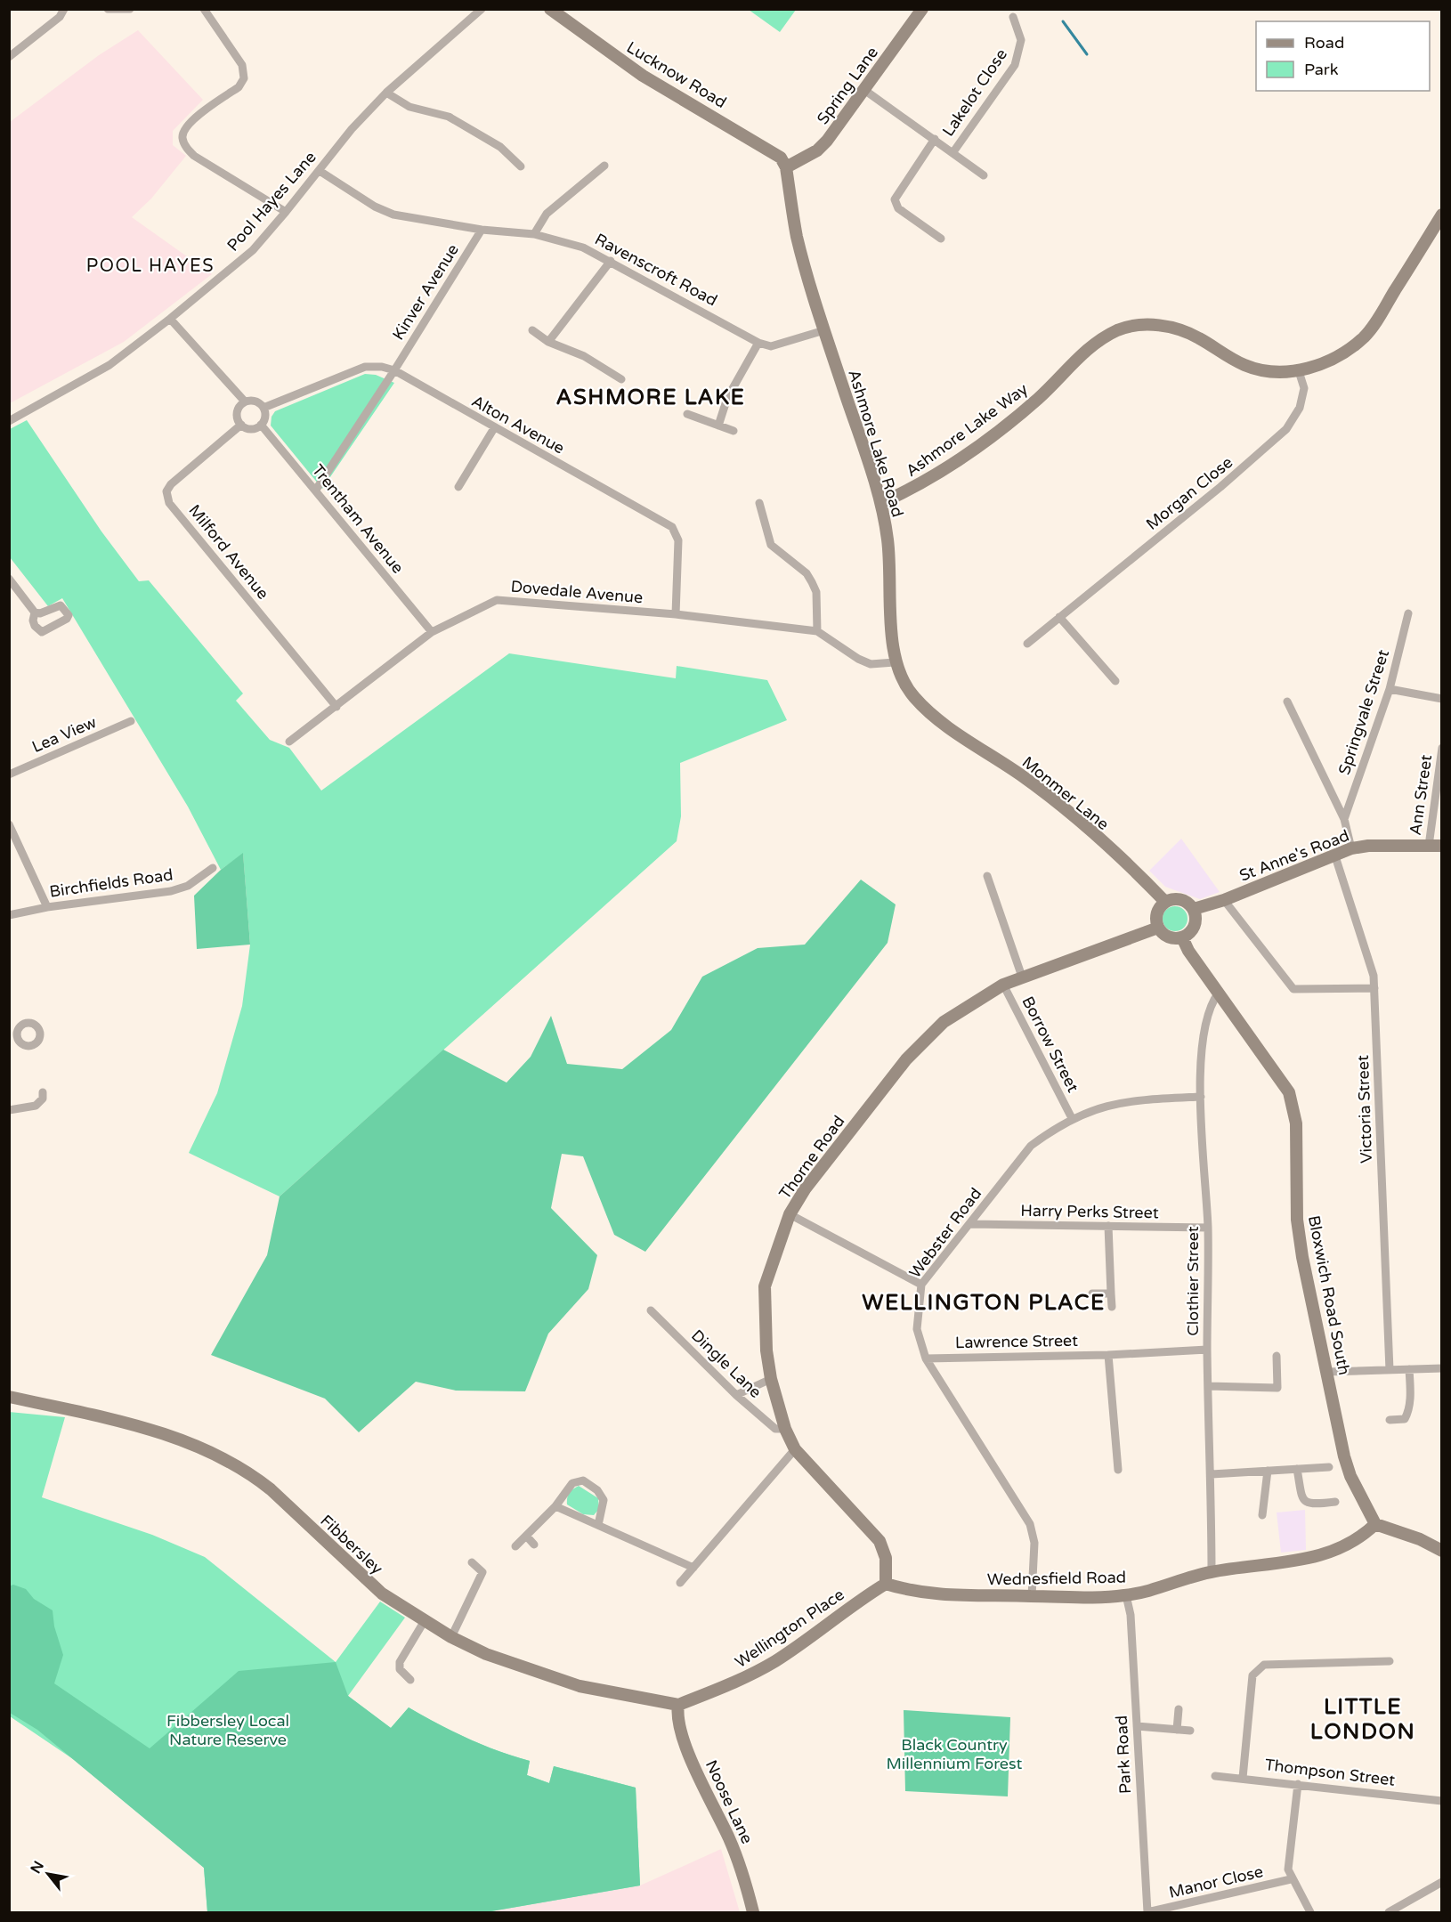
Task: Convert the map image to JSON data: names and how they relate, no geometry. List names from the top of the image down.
{
  "streets": {
    "street": [
      "Lucknow Road",
      "Spring Lane",
      "Lakelot Close",
      "Pool Hayes Lane",
      "Ravenscroft Road",
      "Kinver Avenue",
      "Alton Avenue",
      "Ashmore Lake Way",
      "Ashmore Lake Road",
      "Morgan Close",
      "Trentham Avenue",
      "Milford Avenue",
      "Dovedale Avenue",
      "Springvale Street",
      "Lea View",
      "Monmer Lane",
      "Ann Street",
      "St Anne's Road",
      "Birchfields Road",
      "Borrow Street",
      "Victoria Street",
      "Thorne Road",
      "Harry Perks Street",
      "Webster Road",
      "Clothier Street",
      "Bloxwich Road South",
      "Lawrence Street",
      "Dingle Lane",
      "Fibbersley",
      "Wednesfield Road",
      "Wellington Place",
      "Park Road",
      "Thompson Street",
      "Noose Lane",
      "Manor Close"
    ]
  },
  "crossings": [
    ["Lucknow Road", "Spring Lane"],
    ["Lucknow Road", "Ashmore Lake Road"],
    ["Spring Lane", "Ashmore Lake Road"],
    ["Pool Hayes Lane", "Ravenscroft Road"],
    ["Ravenscroft Road", "Kinver Avenue"],
    ["Ravenscroft Road", "Ashmore Lake Road"],
    ["Kinver Avenue", "Alton Avenue"],
    ["Kinver Avenue", "Trentham Avenue"],
    ["Alton Avenue", "Trentham Avenue"],
    ["Alton Avenue", "Milford Avenue"],
    ["Alton Avenue", "Dovedale Avenue"],
    ["Ashmore Lake Way", "Ashmore Lake Road"],
    ["Ashmore Lake Way", "Morgan Close"],
    ["Ashmore Lake Road", "Dovedale Avenue"],
    ["Ashmore Lake Road", "Monmer Lane"],
    ["Trentham Avenue", "Milford Avenue"],
    ["Trentham Avenue", "Dovedale Avenue"],
    ["Milford Avenue", "Dovedale Avenue"],
    ["Monmer Lane", "St Anne's Road"],
    ["Monmer Lane", "Thorne Road"],
    ["Monmer Lane", "Bloxwich Road South"],
    ["Ann Street", "St Anne's Road"],
    ["St Anne's Road", "Victoria Street"],
    ["St Anne's Road", "Thorne Road"],
    ["St Anne's Road", "Bloxwich Road South"],
    ["Borrow Street", "Thorne Road"],
    ["Borrow Street", "Webster Road"],
    ["Thorne Road", "Bloxwich Road South"],
    ["Thorne Road", "Dingle Lane"],
    ["Thorne Road", "Wednesfield Road"],
    ["Thorne Road", "Wellington Place"],
    ["Harry Perks Street", "Webster Road"],
    ["Harry Perks Street", "Clothier Street"],
    ["Webster Road", "Clothier Street"],
    ["Webster Road", "Lawrence Street"],
    ["Webster Road", "Wednesfield Road"],
    ["Clothier Street", "Bloxwich Road South"],
    ["Clothier Street", "Lawrence Street"],
    ["Clothier Street", "Wednesfield Road"],
    ["Bloxwich Road South", "Wednesfield Road"],
    ["Fibbersley", "Wellington Place"],
    ["Fibbersley", "Noose Lane"],
    ["Wednesfield Road", "Wellington Place"],
    ["Wednesfield Road", "Park Road"],
    ["Wellington Place", "Noose Lane"],
    ["Park Road", "Manor Close"]
  ],
  "districts": [
    "POOL HAYES",
    "ASHMORE LAKE",
    "WELLINGTON PLACE",
    "LITTLE LONDON"
  ],
  "parks": ["Fibbersley Local Nature Reserve", "Black Country Millennium Forest"],
  "legend": ["Road", "Park"],
  "north": "top left"
}
